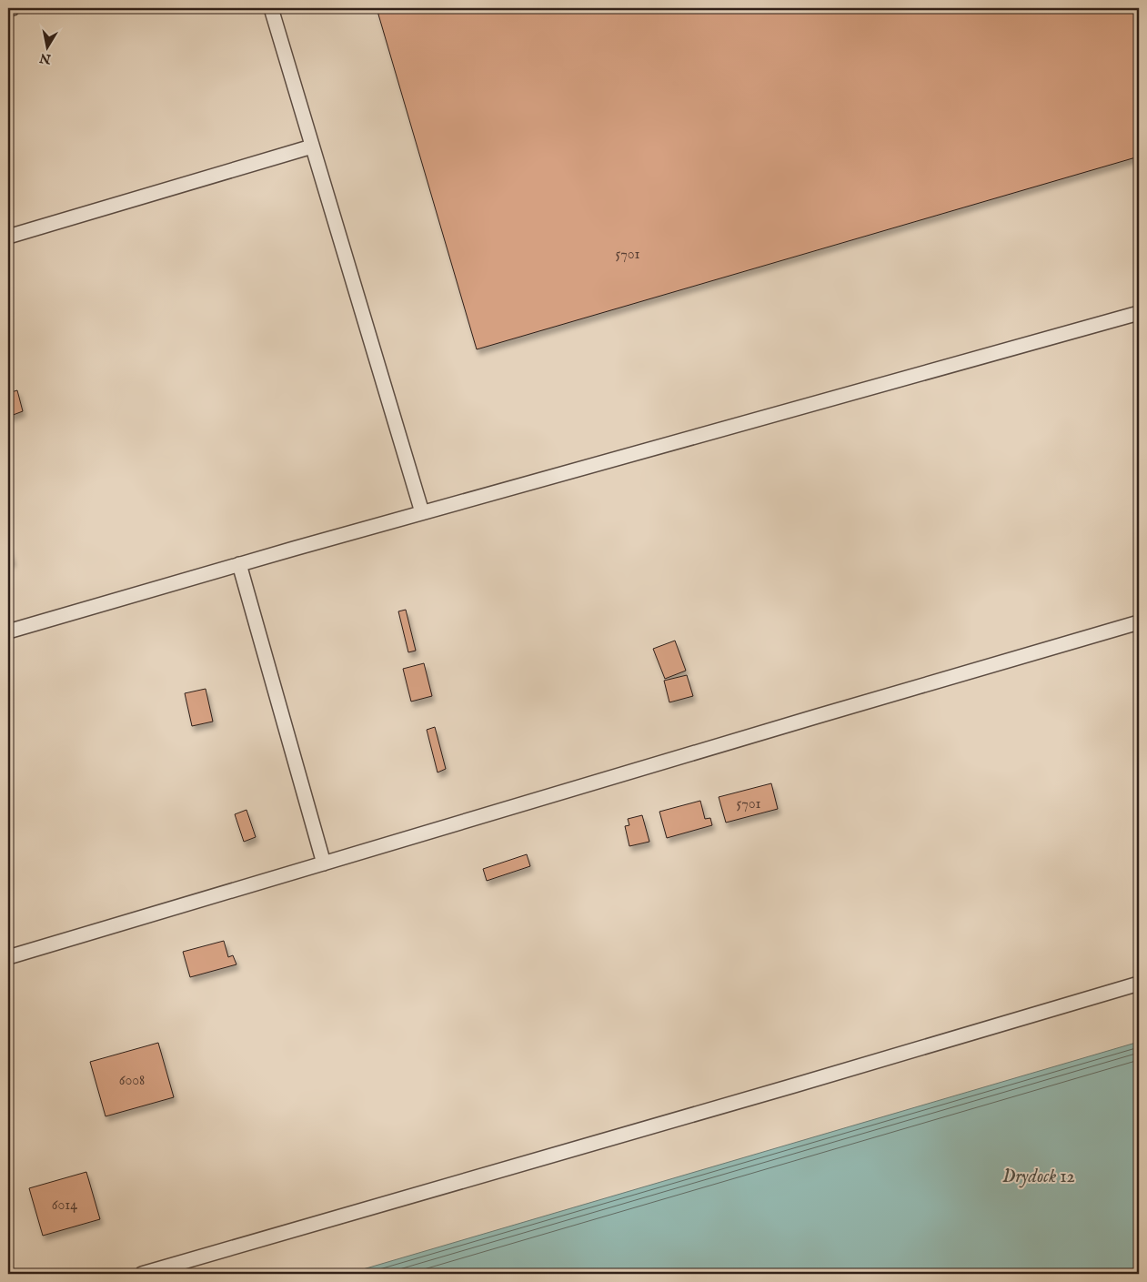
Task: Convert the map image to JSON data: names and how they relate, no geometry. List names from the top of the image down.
{
  "water": ["Drydock 12"],
  "house_numbers": [
    "5701",
    "5701",
    "6008",
    "6014"
  ],
  "north": "bottom"
}
